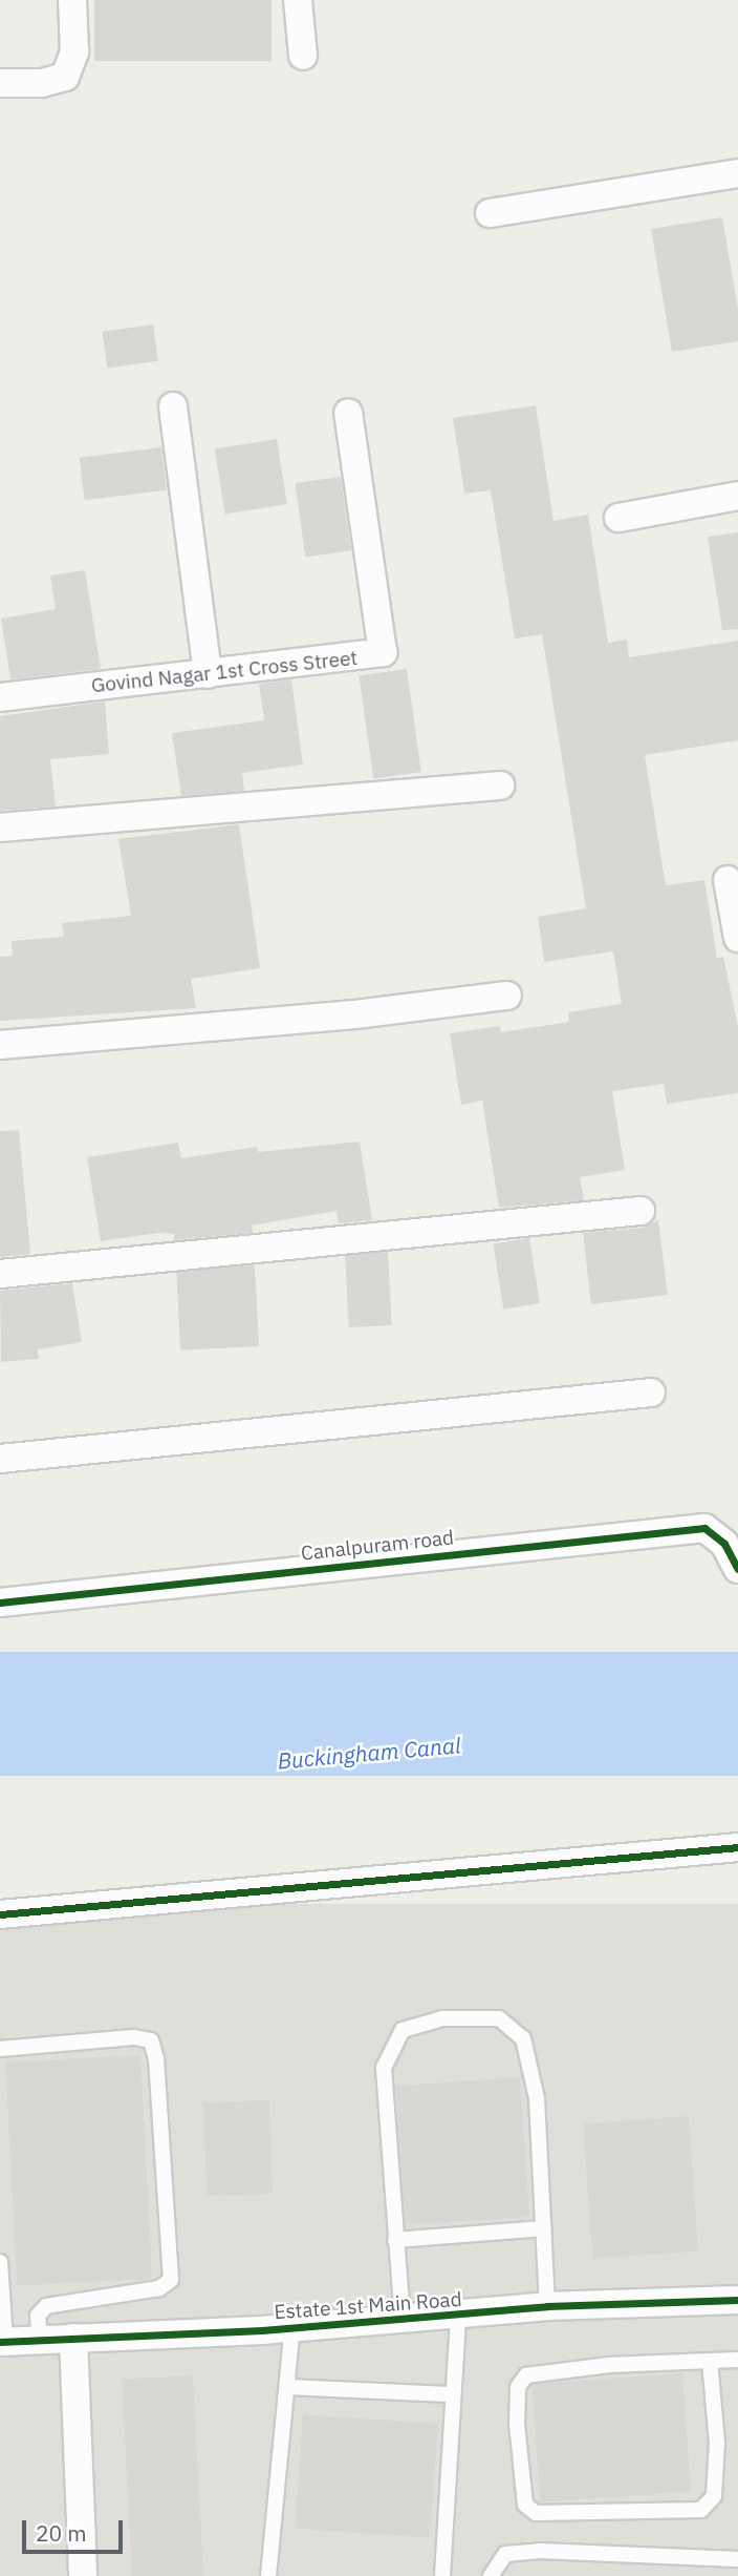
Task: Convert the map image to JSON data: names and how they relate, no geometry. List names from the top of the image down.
{
  "streets": {
    "street": ["Govind Nagar 1st Cross Street", "Canalpuram road", "Estate 1st Main Road"]
  },
  "water": ["Buckingham Canal"],
  "scale_bar": "20 m"
}
